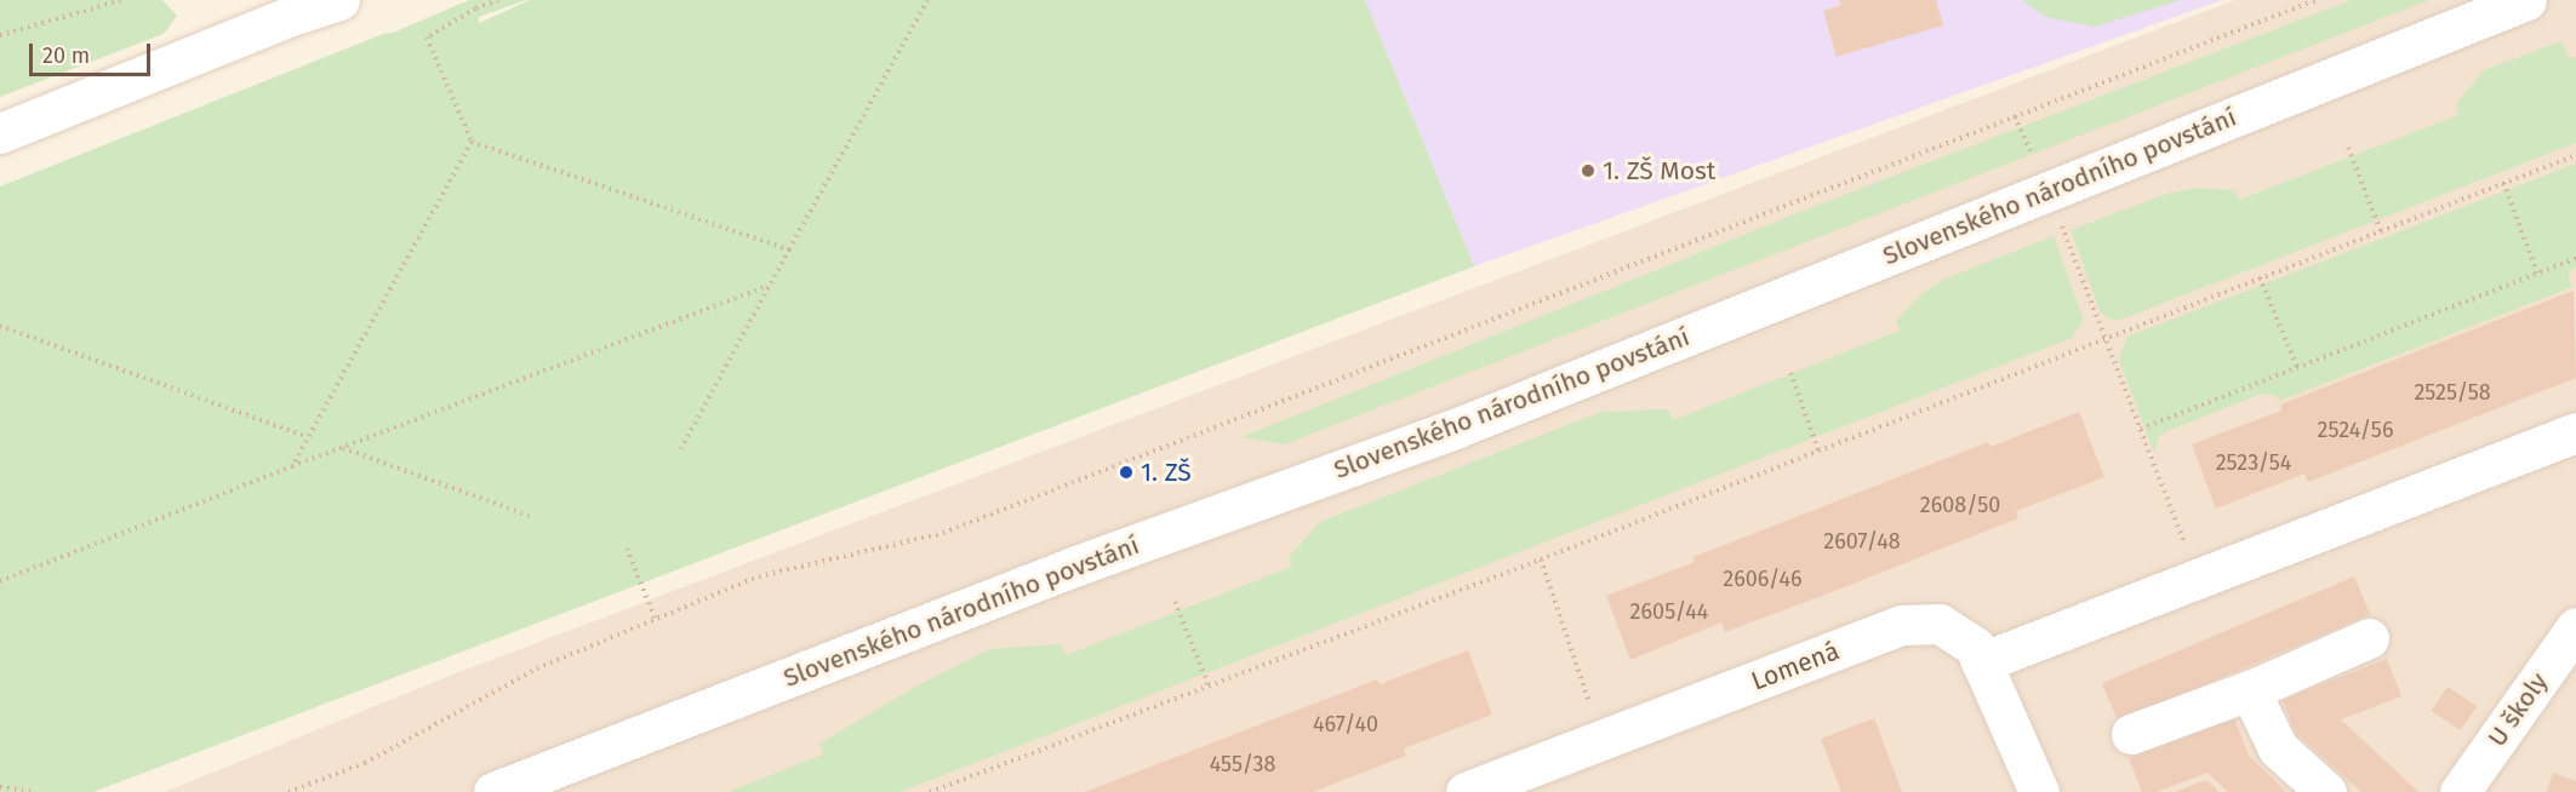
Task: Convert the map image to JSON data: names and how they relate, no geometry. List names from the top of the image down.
{
  "streets": {
    "street": ["Slovenského národního povstání", "Lomená", "U školy"]
  },
  "places": ["1. ZŠ Most", "1. ZŠ"],
  "house_numbers": [
    "2525/58",
    "2524/56",
    "2523/54",
    "2608/50",
    "2607/48",
    "2606/46",
    "2605/44",
    "467/40",
    "455/38"
  ],
  "scale_bar": "20 m"
}
